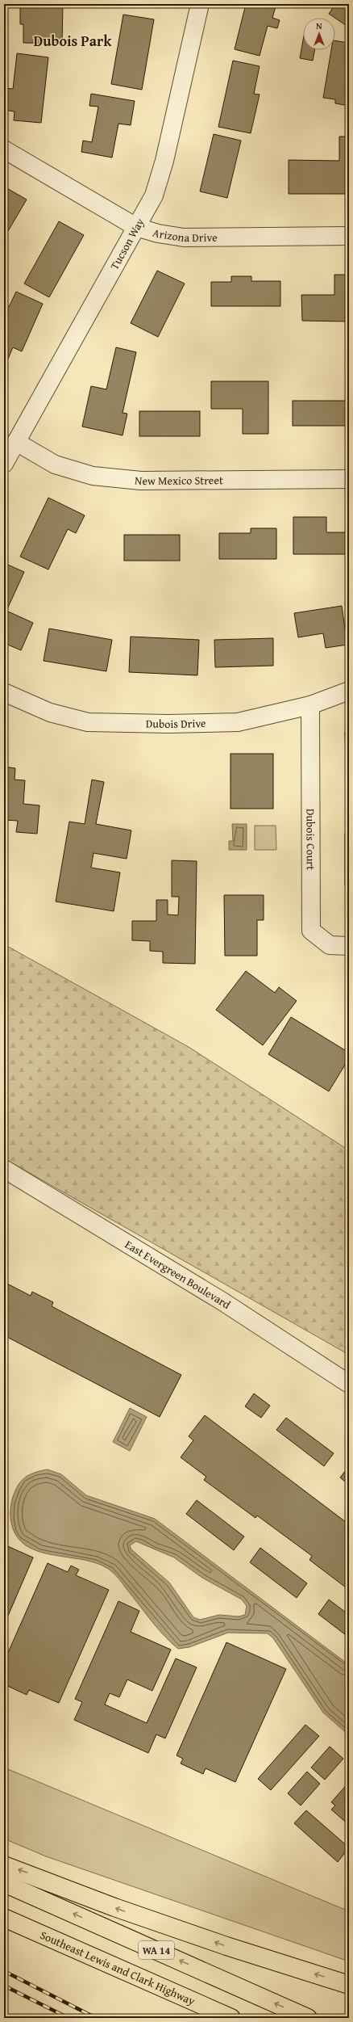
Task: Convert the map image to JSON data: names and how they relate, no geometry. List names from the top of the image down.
{
  "streets": {
    "highway": ["WA 14", "Southeast Lewis and Clark Highway"],
    "street": [
      "Arizona Drive",
      "Tucson Way",
      "New Mexico Street",
      "Dubois Drive",
      "Dubois Court",
      "East Evergreen Boulevard"
    ]
  },
  "crossings": [
    ["Arizona Drive", "Tucson Way"],
    ["Tucson Way", "New Mexico Street"],
    ["Dubois Drive", "Dubois Court"]
  ],
  "districts": ["Dubois Park"],
  "north": "top"
}
